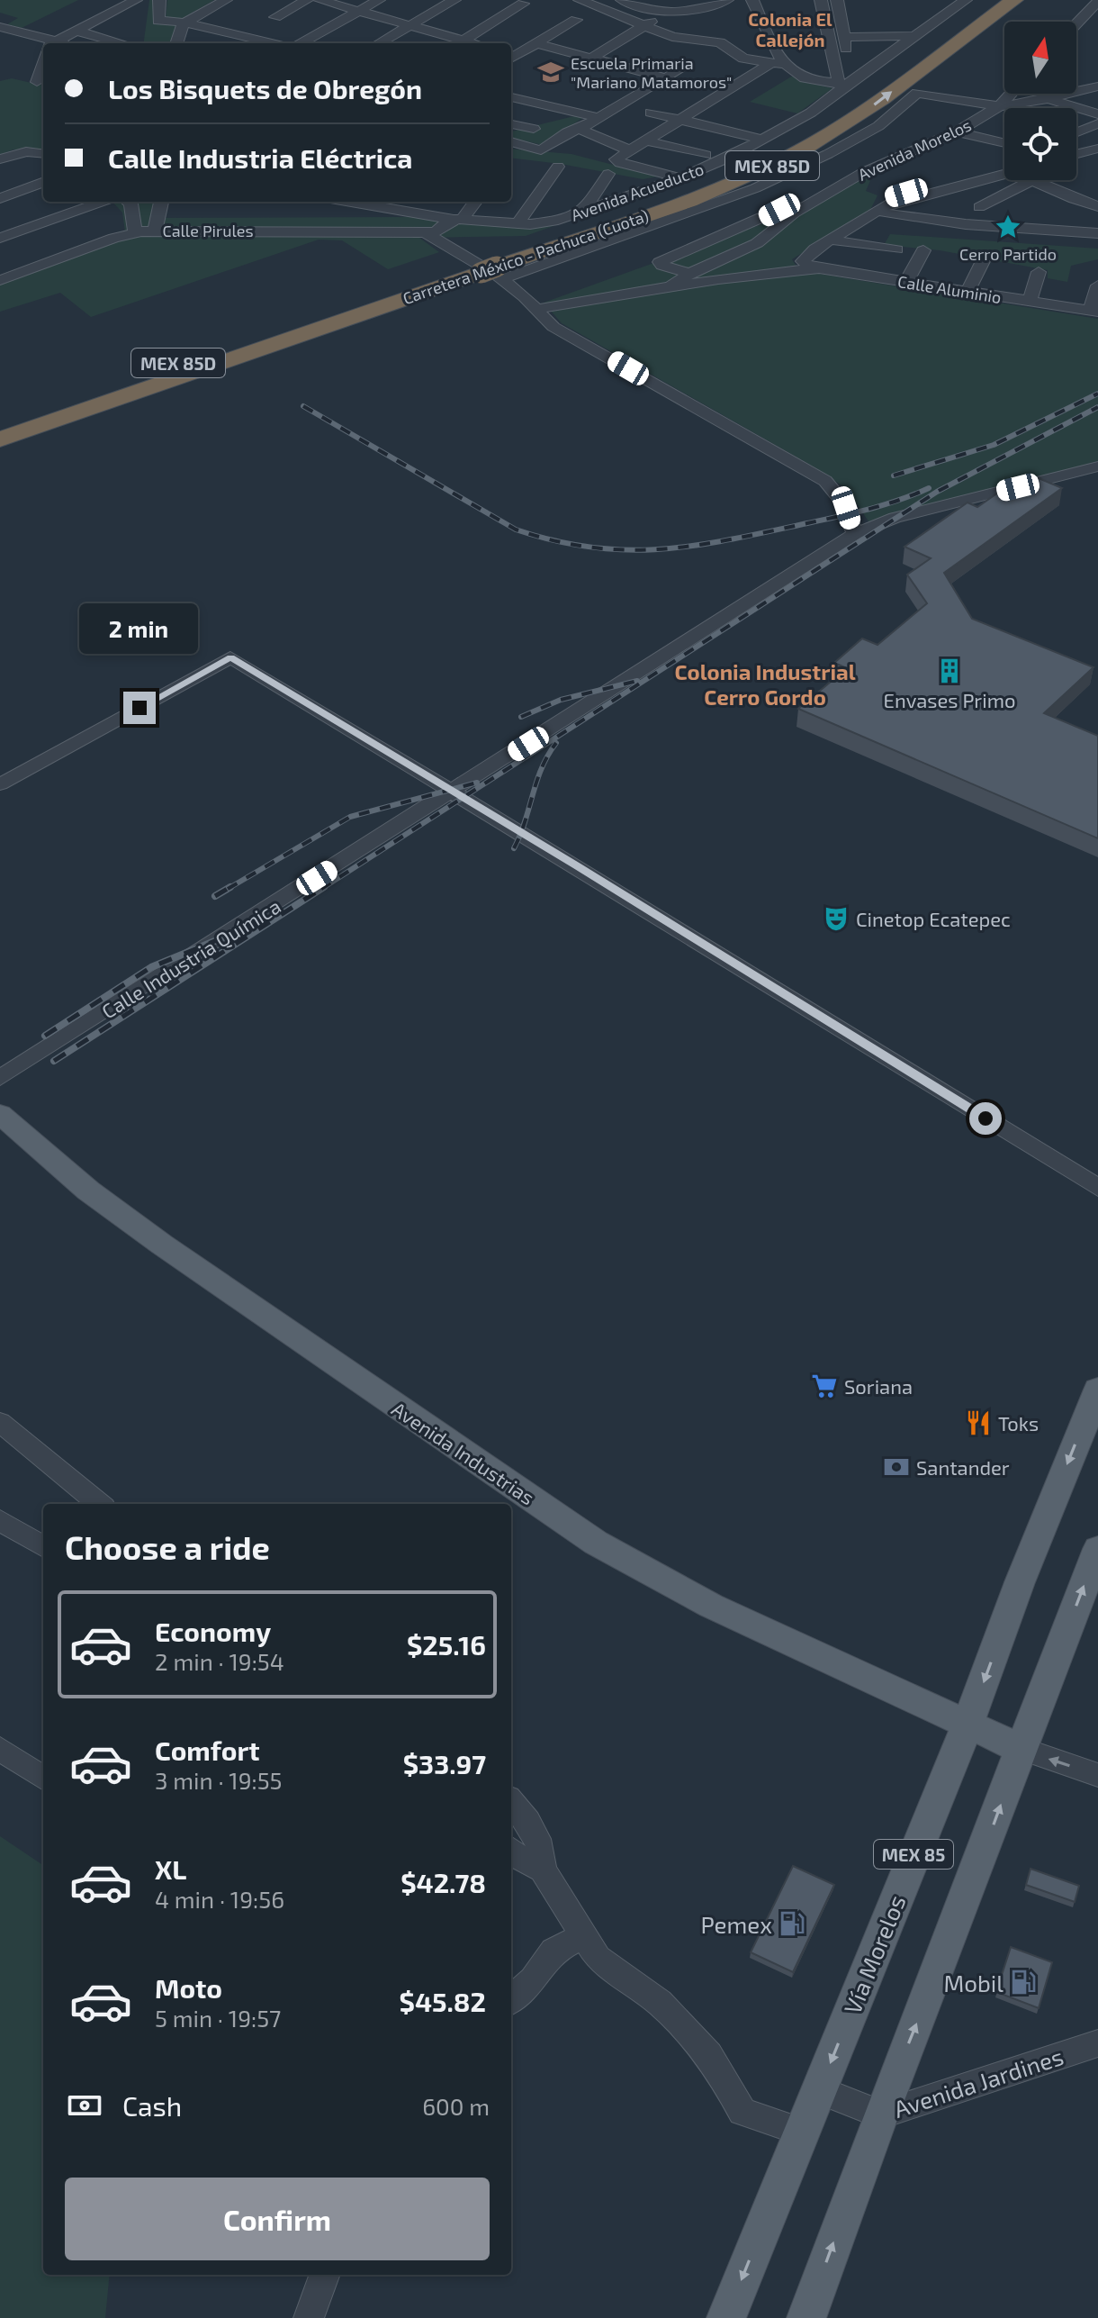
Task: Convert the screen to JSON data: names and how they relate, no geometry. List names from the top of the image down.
{
  "streets": {
    "highway": ["MEX 85D", "Carretera México - Pachuca (Cuota)"],
    "main road": ["Avenida Industrias", "MEX 85", "Vía Morelos"],
    "street": [
      "Avenida Morelos",
      "Avenida Acueducto",
      "Calle Pirules",
      "Calle Aluminio",
      "Calle Industria Química",
      "Avenida Jardines"
    ]
  },
  "crossings": [
    ["Avenida Morelos", "Calle Aluminio"],
    ["Avenida Industrias", "MEX 85"],
    ["Avenida Industrias", "Vía Morelos"],
    ["MEX 85", "Avenida Jardines"],
    ["Vía Morelos", "Avenida Jardines"]
  ],
  "districts": ["Colonia El Callejón", "Colonia Industrial Cerro Gordo"],
  "places": {
    "school or university": ["Escuela Primaria \"Mariano Matamoros\""],
    "place": ["Cerro Partido"],
    "building": ["Envases Primo"],
    "theatre": ["Cinetop Ecatepec"],
    "supermarket": ["Soriana"],
    "restaurant": ["Toks"],
    "bank": ["Santander"],
    "fuel station": ["Pemex", "Mobil"]
  },
  "north": "top",
  "page": {
    "banner": ["Los Bisquets de Obregón", "Calle Industria Eléctrica"],
    "bubble": "2 min",
    "heading": "Choose a ride",
    "list": [
      {
        "name": "Economy",
        "note": "2 min · 19:54",
        "value": "$25.16"
      },
      {
        "name": "Comfort",
        "note": "3 min · 19:55",
        "value": "$33.97"
      },
      {
        "name": "XL",
        "note": "4 min · 19:56",
        "value": "$42.78"
      },
      {
        "name": "Moto",
        "note": "5 min · 19:57",
        "value": "$45.82"
      }
    ],
    "pay": ["Cash", "600 m"],
    "buttons": "Confirm"
  }
}
